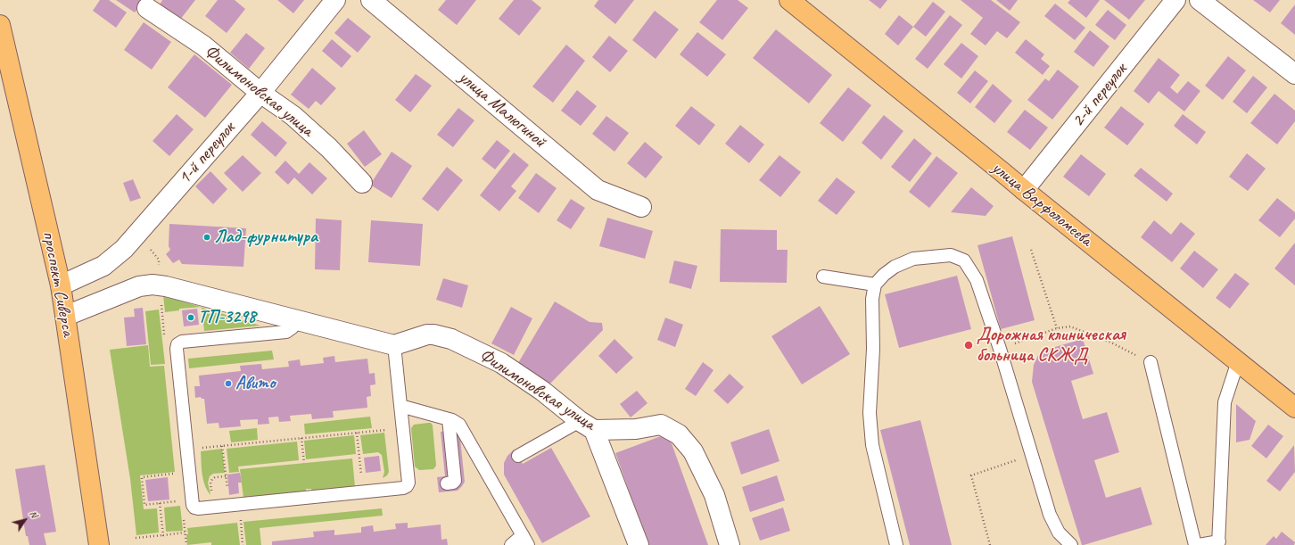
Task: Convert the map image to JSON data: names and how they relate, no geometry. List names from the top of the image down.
{
  "streets": {
    "main road": ["улица Варфоломеева", "проспект Сиверса"],
    "street": [
      "Филимоновская улица",
      "2-й переулок",
      "улица Малюгиной",
      "1-й переулок"
    ]
  },
  "crossings": [
    ["Филимоновская улица", "1-й переулок"],
    ["2-й переулок", "улица Варфоломеева"],
    ["1-й переулок", "проспект Сиверса"]
  ],
  "places": [
    "Лад-фурнитура",
    "ТП-3298",
    "Дорожная клиническая больница СКЖД",
    "Авито"
  ],
  "north": "top right"
}
